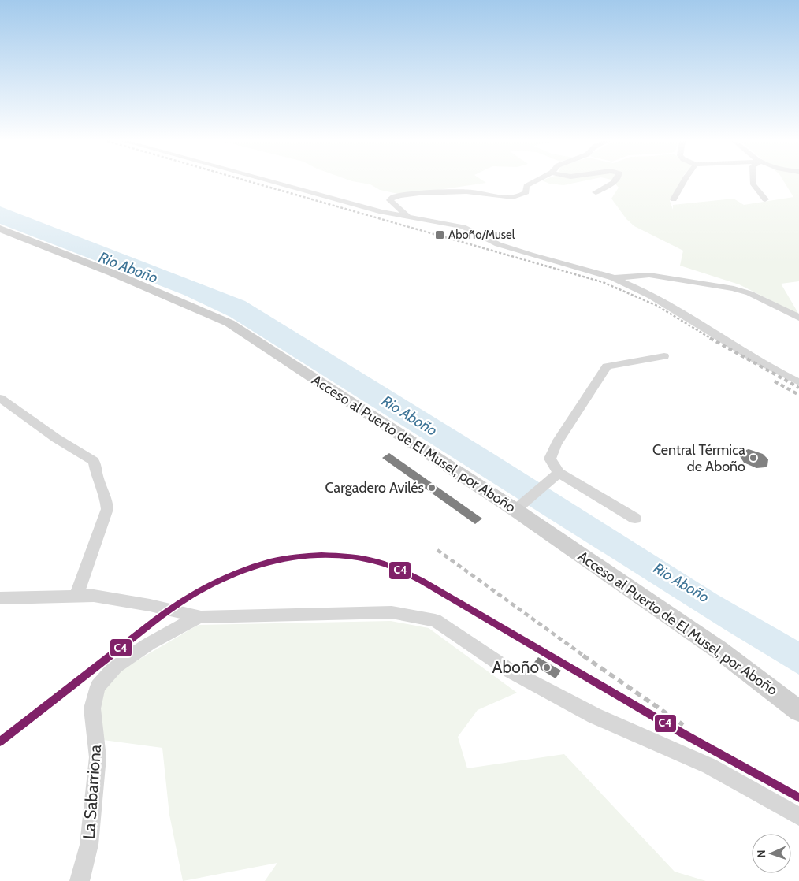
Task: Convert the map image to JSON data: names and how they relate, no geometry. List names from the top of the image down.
{
  "streets": {
    "street": ["Acceso al Puerto de El Musel, por Aboño", "La Sabarriona"]
  },
  "water": ["Rio Aboño"],
  "places": {
    "transit": ["Aboño/Musel"],
    "other": ["Central Térmica de Aboño", "Cargadero Avilés", "Aboño"]
  },
  "lines": ["transit line C4"],
  "north": "left"
}
